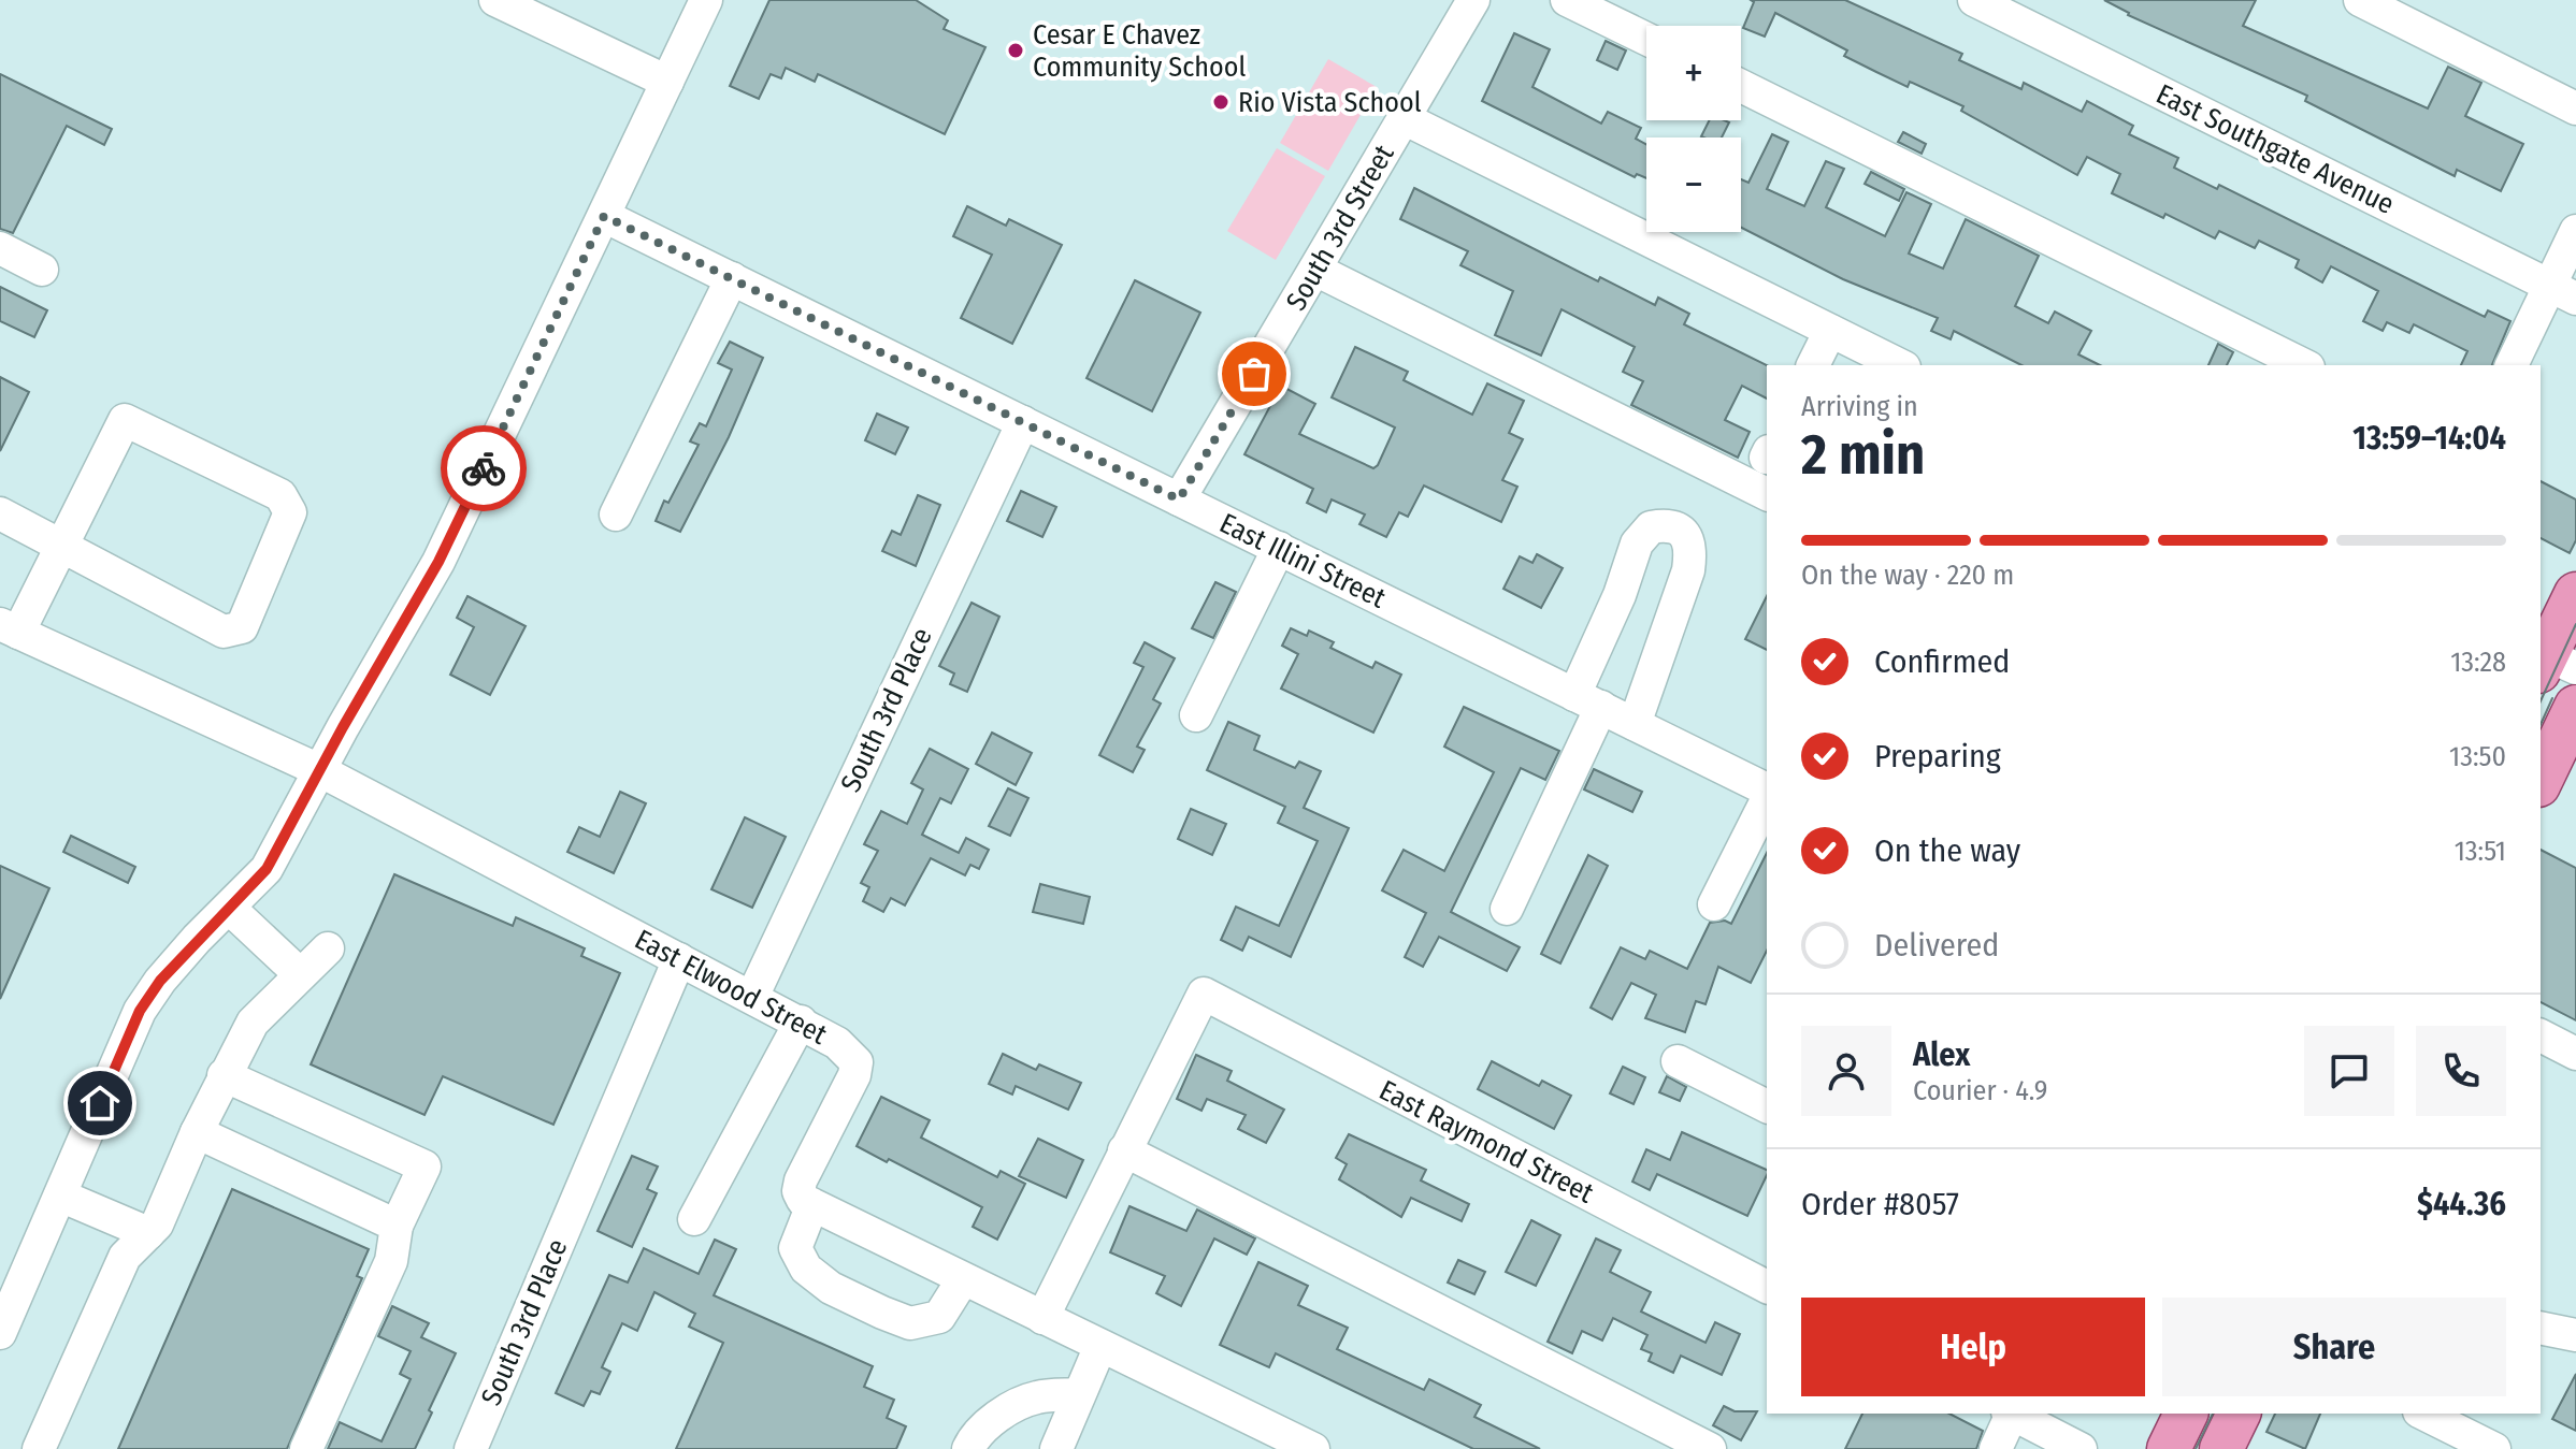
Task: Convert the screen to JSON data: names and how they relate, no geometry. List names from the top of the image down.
{
  "streets": {
    "street": [
      "East Southgate Avenue",
      "South 3rd Street",
      "East Illini Street",
      "South 3rd Place",
      "East Elwood Street",
      "East Raymond Street"
    ]
  },
  "crossings": [
    ["South 3rd Street", "East Illini Street"],
    ["East Illini Street", "South 3rd Place"],
    ["South 3rd Place", "East Elwood Street"]
  ],
  "places": ["Cesar E Chavez Community School", "Rio Vista School"],
  "page": {
    "map_buttons": ["+", "−"],
    "heading": ["2 min", "Arriving in", "13:59–14:04"],
    "panel": [
      "Alex",
      "Courier · 4.9",
      "Order #8057",
      "$44.36"
    ],
    "bar": "On the way · 220 m",
    "list": [
      ["Confirmed", "13:28"],
      ["Preparing", "13:50"],
      ["On the way", "13:51"],
      "Delivered"
    ],
    "buttons": ["Help", "Share"]
  }
}
